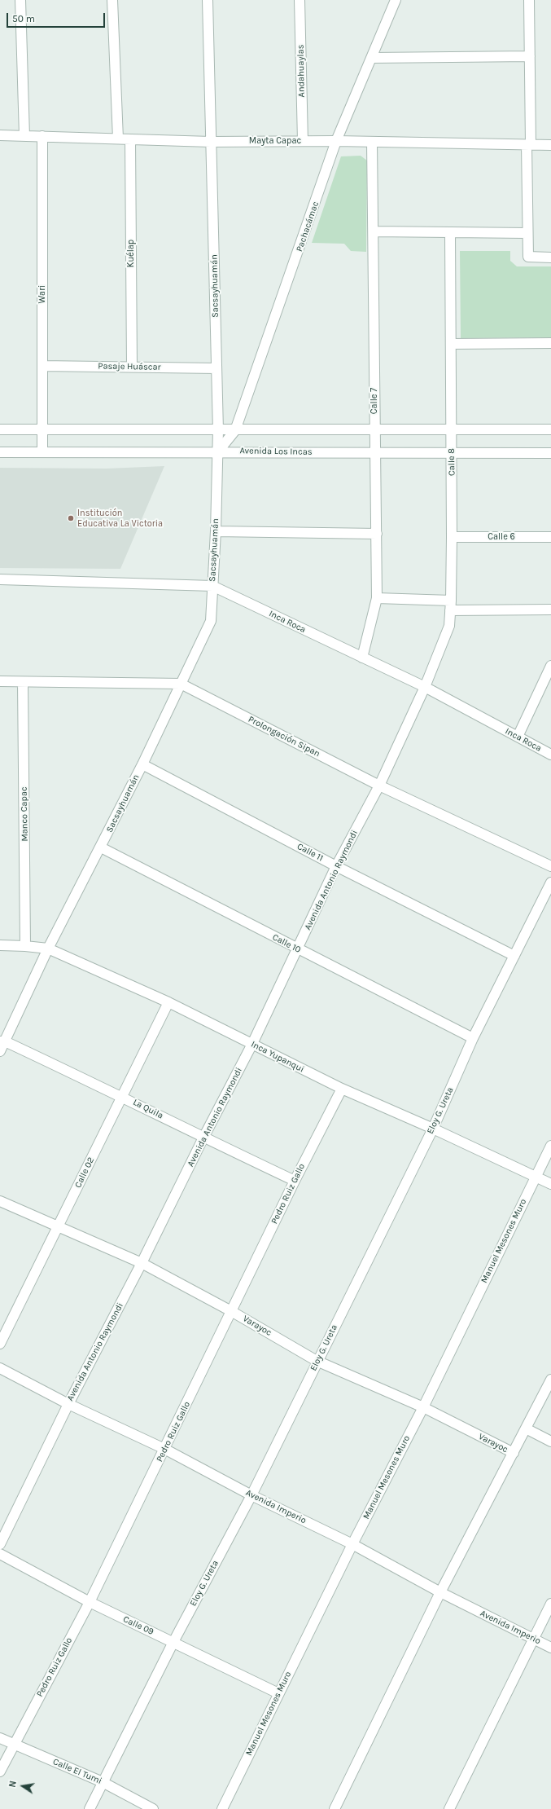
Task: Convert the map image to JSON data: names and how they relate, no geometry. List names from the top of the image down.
{
  "streets": {
    "street": [
      "Andahuaylas",
      "Mayta Capac",
      "Pachacámac",
      "Kuélap",
      "Sacsayhuamán",
      "Wari",
      "Pasaje Huáscar",
      "Calle 7",
      "Avenida Los Incas",
      "Calle 8",
      "Calle 6",
      "Inca Roca",
      "Prolongación Sipan",
      "Manco Capac",
      "Calle 11",
      "Avenida Antonio Raymondi",
      "Calle 10",
      "Inca Yupanqui",
      "La Quila",
      "Eloy G. Ureta",
      "Calle 02",
      "Pedro Ruiz Gallo",
      "Manuel Mesones Muro",
      "Varayoc",
      "Avenida Imperio",
      "Calle 09",
      "Calle El Tumi"
    ]
  },
  "crossings": [
    ["Andahuaylas", "Mayta Capac"],
    ["Mayta Capac", "Pachacámac"],
    ["Mayta Capac", "Kuélap"],
    ["Mayta Capac", "Sacsayhuamán"],
    ["Mayta Capac", "Wari"],
    ["Mayta Capac", "Calle 7"],
    ["Pachacámac", "Sacsayhuamán"],
    ["Pachacámac", "Avenida Los Incas"],
    ["Kuélap", "Pasaje Huáscar"],
    ["Sacsayhuamán", "Pasaje Huáscar"],
    ["Sacsayhuamán", "Avenida Los Incas"],
    ["Sacsayhuamán", "Inca Roca"],
    ["Sacsayhuamán", "Prolongación Sipan"],
    ["Sacsayhuamán", "Calle 11"],
    ["Sacsayhuamán", "Calle 10"],
    ["Sacsayhuamán", "Inca Yupanqui"],
    ["Sacsayhuamán", "La Quila"],
    ["Wari", "Pasaje Huáscar"],
    ["Wari", "Avenida Los Incas"],
    ["Calle 7", "Avenida Los Incas"],
    ["Calle 7", "Inca Roca"],
    ["Avenida Los Incas", "Calle 8"],
    ["Calle 8", "Calle 6"],
    ["Calle 8", "Inca Roca"],
    ["Calle 8", "Avenida Antonio Raymondi"],
    ["Inca Roca", "Avenida Antonio Raymondi"],
    ["Prolongación Sipan", "Manco Capac"],
    ["Prolongación Sipan", "Avenida Antonio Raymondi"],
    ["Manco Capac", "Inca Yupanqui"],
    ["Calle 11", "Avenida Antonio Raymondi"],
    ["Calle 11", "Eloy G. Ureta"],
    ["Avenida Antonio Raymondi", "Calle 10"],
    ["Avenida Antonio Raymondi", "Inca Yupanqui"],
    ["Avenida Antonio Raymondi", "La Quila"],
    ["Avenida Antonio Raymondi", "Varayoc"],
    ["Avenida Antonio Raymondi", "Avenida Imperio"],
    ["Calle 10", "Eloy G. Ureta"],
    ["Inca Yupanqui", "Eloy G. Ureta"],
    ["Inca Yupanqui", "Calle 02"],
    ["Inca Yupanqui", "Pedro Ruiz Gallo"],
    ["Inca Yupanqui", "Manuel Mesones Muro"],
    ["La Quila", "Calle 02"],
    ["La Quila", "Pedro Ruiz Gallo"],
    ["Eloy G. Ureta", "Varayoc"],
    ["Eloy G. Ureta", "Avenida Imperio"],
    ["Eloy G. Ureta", "Calle 09"],
    ["Eloy G. Ureta", "Calle El Tumi"],
    ["Calle 02", "Varayoc"],
    ["Pedro Ruiz Gallo", "Varayoc"],
    ["Pedro Ruiz Gallo", "Avenida Imperio"],
    ["Pedro Ruiz Gallo", "Calle 09"],
    ["Pedro Ruiz Gallo", "Calle El Tumi"],
    ["Manuel Mesones Muro", "Varayoc"],
    ["Manuel Mesones Muro", "Avenida Imperio"],
    ["Manuel Mesones Muro", "Calle 09"]
  ],
  "places": ["Institución Educativa La Victoria"],
  "scale_bar": "50 m",
  "north": "left"
}
